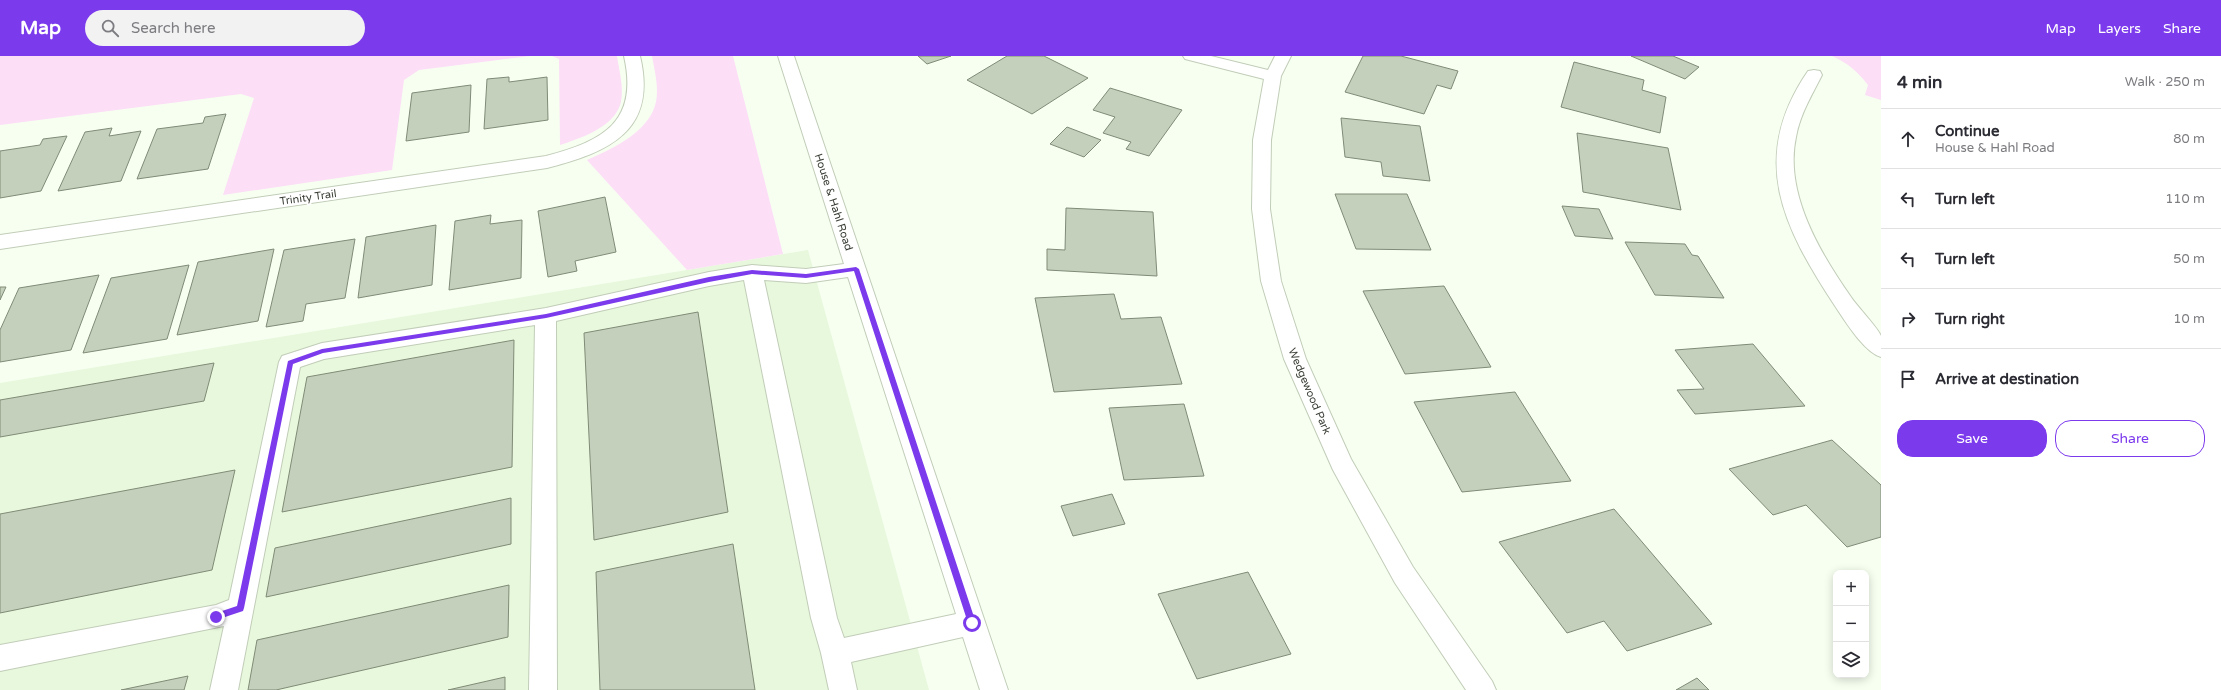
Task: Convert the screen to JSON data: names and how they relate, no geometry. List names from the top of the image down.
{
  "streets": {
    "street": ["Trinity Trail", "House & Hahl Road", "Wedgewood Park"]
  },
  "page": {
    "header": "Map",
    "search": "Search here",
    "nav": ["Map", "Layers", "Share"],
    "heading": ["4 min", "Walk · 250 m"],
    "list": [
      ["Continue", "House & Hahl Road", "80 m"],
      ["Turn left", "110 m"],
      ["Turn left", "50 m"],
      ["Turn right", "10 m"],
      "Arrive at destination"
    ],
    "buttons": ["Save", "Share"],
    "map_buttons": ["+", "−"]
  }
}
